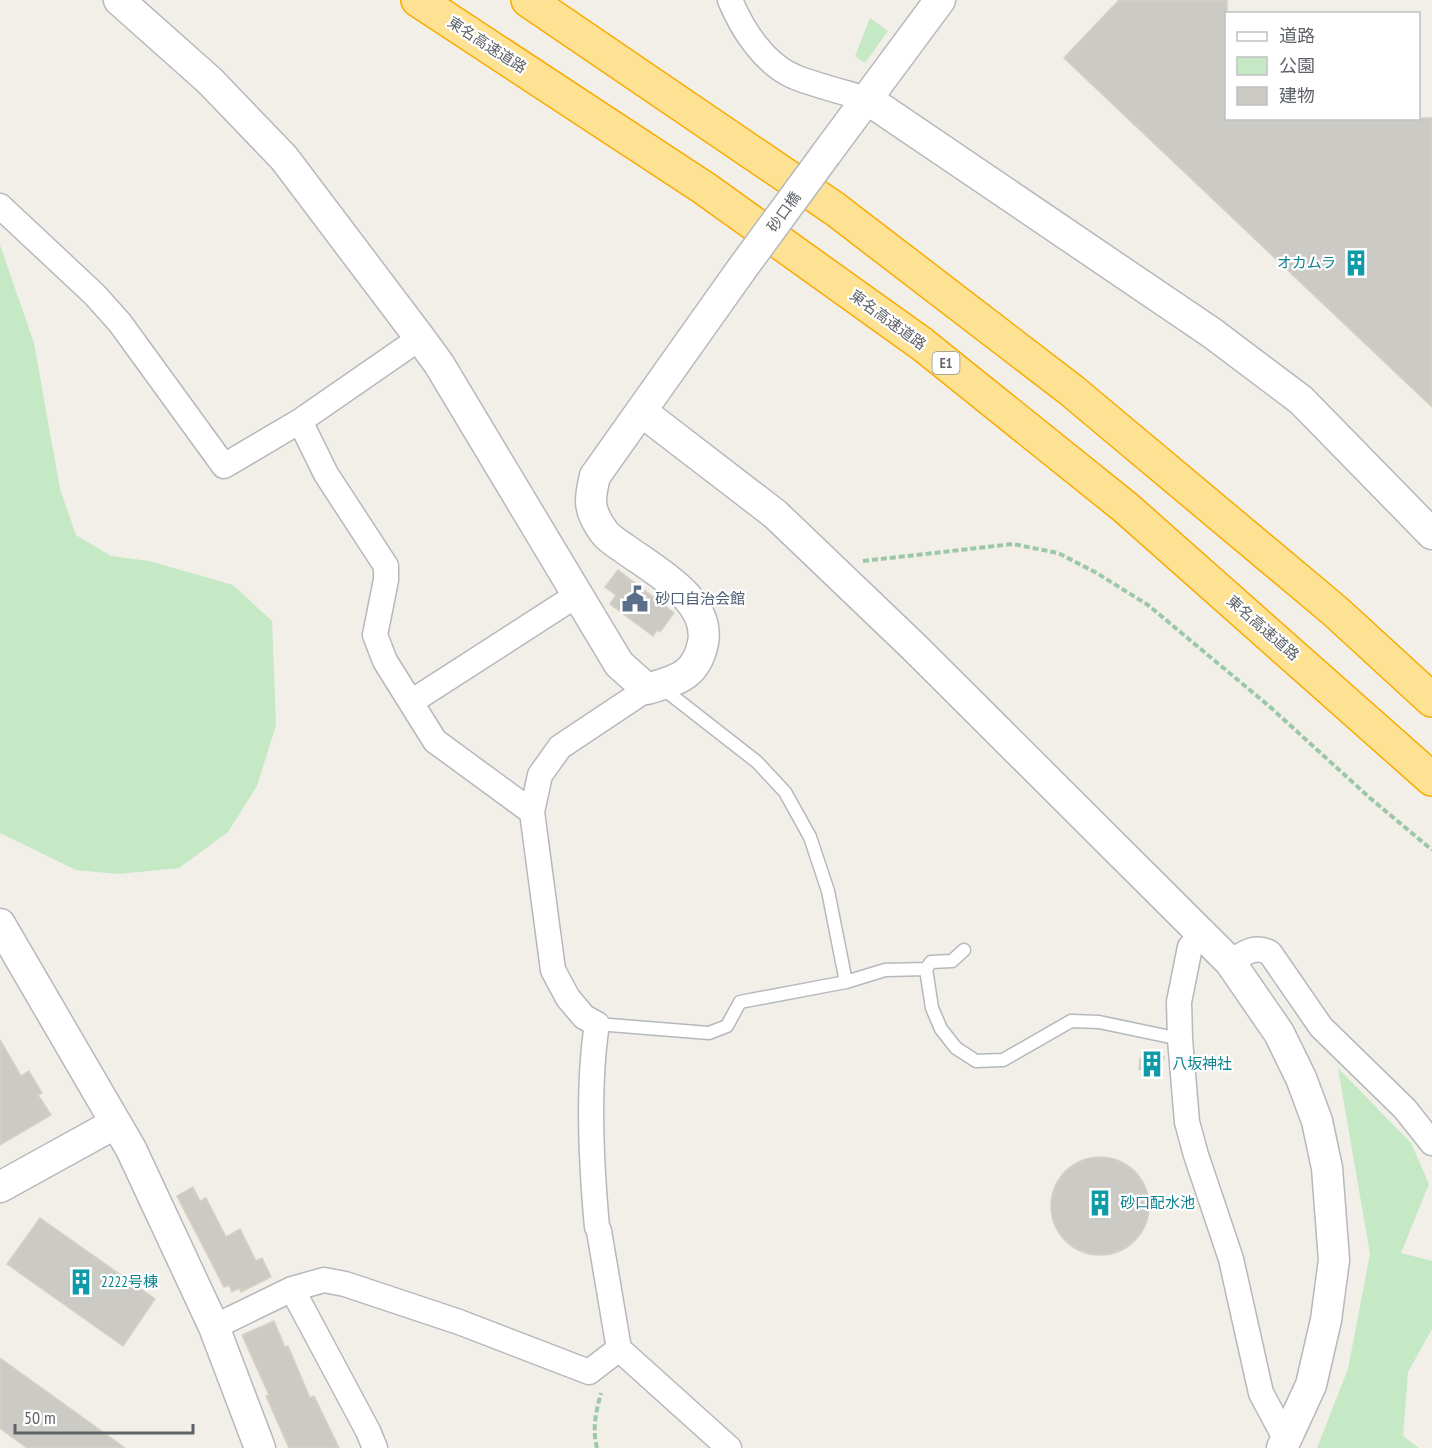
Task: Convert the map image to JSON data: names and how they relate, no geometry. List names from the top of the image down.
{
  "streets": {
    "highway": ["東名高速道路", "E1"],
    "street": ["砂口橋"]
  },
  "places": {
    "building": [
      "オカムラ",
      "八坂神社",
      "砂口配水池",
      "2222号棟"
    ],
    "public building": ["砂口自治会館"]
  },
  "legend": ["道路", "公園", "建物"],
  "scale_bar": "50 m"
}
